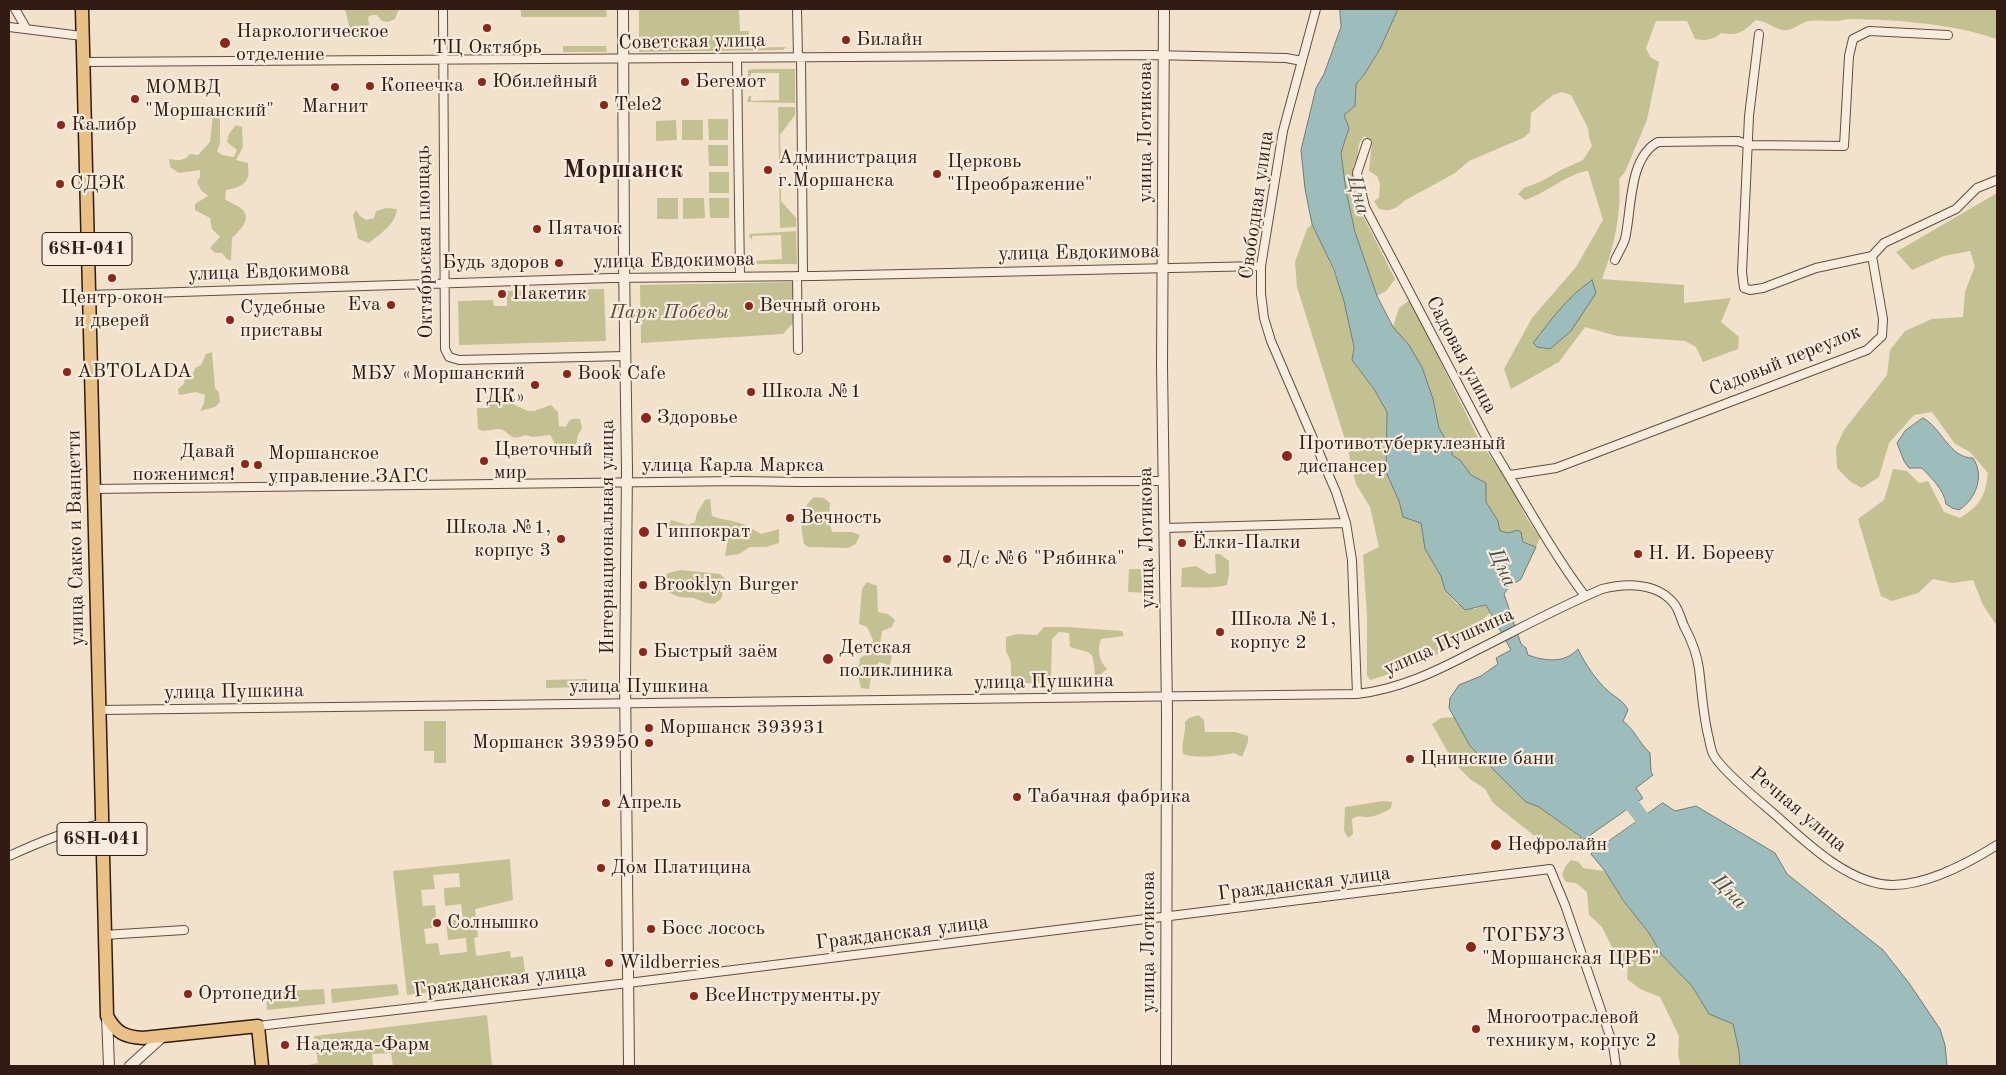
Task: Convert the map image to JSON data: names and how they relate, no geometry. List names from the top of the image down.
{
  "streets": {
    "main road": ["68Н-041", "улица Сакко и Ванцетти"],
    "street": [
      "Советская улица",
      "улица Лотикова",
      "Свободная улица",
      "Октябрьская площадь",
      "улица Евдокимова",
      "Садовая улица",
      "Садовый переулок",
      "улица Карла Маркса",
      "Интернациональная улица",
      "улица Пушкина",
      "Речная улица",
      "Гражданская улица"
    ]
  },
  "crossings": [
    ["Советская улица", "улица Лотикова"],
    ["Советская улица", "Свободная улица"],
    ["Советская улица", "Октябрьская площадь"],
    ["Советская улица", "Интернациональная улица"],
    ["Советская улица", "улица Сакко и Ванцетти"],
    ["улица Лотикова", "улица Евдокимова"],
    ["улица Лотикова", "улица Карла Маркса"],
    ["улица Лотикова", "улица Пушкина"],
    ["улица Лотикова", "Гражданская улица"],
    ["Свободная улица", "улица Евдокимова"],
    ["Свободная улица", "улица Пушкина"],
    ["Октябрьская площадь", "улица Евдокимова"],
    ["Октябрьская площадь", "Интернациональная улица"],
    ["улица Евдокимова", "Интернациональная улица"],
    ["улица Евдокимова", "улица Сакко и Ванцетти"],
    ["Садовая улица", "Садовый переулок"],
    ["Садовая улица", "улица Пушкина"],
    ["улица Карла Маркса", "Интернациональная улица"],
    ["улица Карла Маркса", "улица Сакко и Ванцетти"],
    ["Интернациональная улица", "улица Пушкина"],
    ["Интернациональная улица", "Гражданская улица"],
    ["улица Сакко и Ванцетти", "улица Пушкина"],
    ["улица Пушкина", "Речная улица"]
  ],
  "districts": ["Моршанск"],
  "water": ["Цна"],
  "parks": ["Парк Победы"],
  "places": [
    "ТЦ Октябрь",
    "Билайн",
    "Наркологическое отделение",
    "Юбилейный",
    "Бегемот",
    "Копеечка",
    "Магнит",
    "МОМВД \"Моршанский\"",
    "Tele2",
    "Калибр",
    "Администрация г.Моршанска",
    "Церковь \"Преображение\"",
    "СДЭК",
    "Пятачок",
    "Будь здоров",
    "Центр окон и дверей",
    "Пакетик",
    "Eva",
    "Вечный огонь",
    "Судебные приставы",
    "АВТОLADA",
    "Book Cafe",
    "МБУ «Моршанский ГДК»",
    "Школа №1",
    "Здоровье",
    "Противотуберкулезный диспансер",
    "Цветочный мир",
    "Давай поженимся!",
    "Моршанское управление ЗАГС",
    "Вечность",
    "Гиппократ",
    "Школа №1, корпус 3",
    "Ёлки-Палки",
    "Н. И. Борееву",
    "Д/с №6 \"Рябинка\"",
    "Brooklyn Burger",
    "Школа №1, корпус 2",
    "Быстрый заём",
    "Детская поликлиника",
    "Моршанск 393931",
    "Моршанск 393950",
    "Цнинские бани",
    "Табачная фабрика",
    "Апрель",
    "Нефролайн",
    "Дом Платицина",
    "Солнышко",
    "Босс лосось",
    "ТОГБУЗ \"Моршанская ЦРБ\"",
    "Wildberries",
    "ОртопедиЯ",
    "ВсеИнструменты.ру",
    "Многоотраслевой техникум, корпус 2",
    "Надежда-Фарм"
  ]
}
